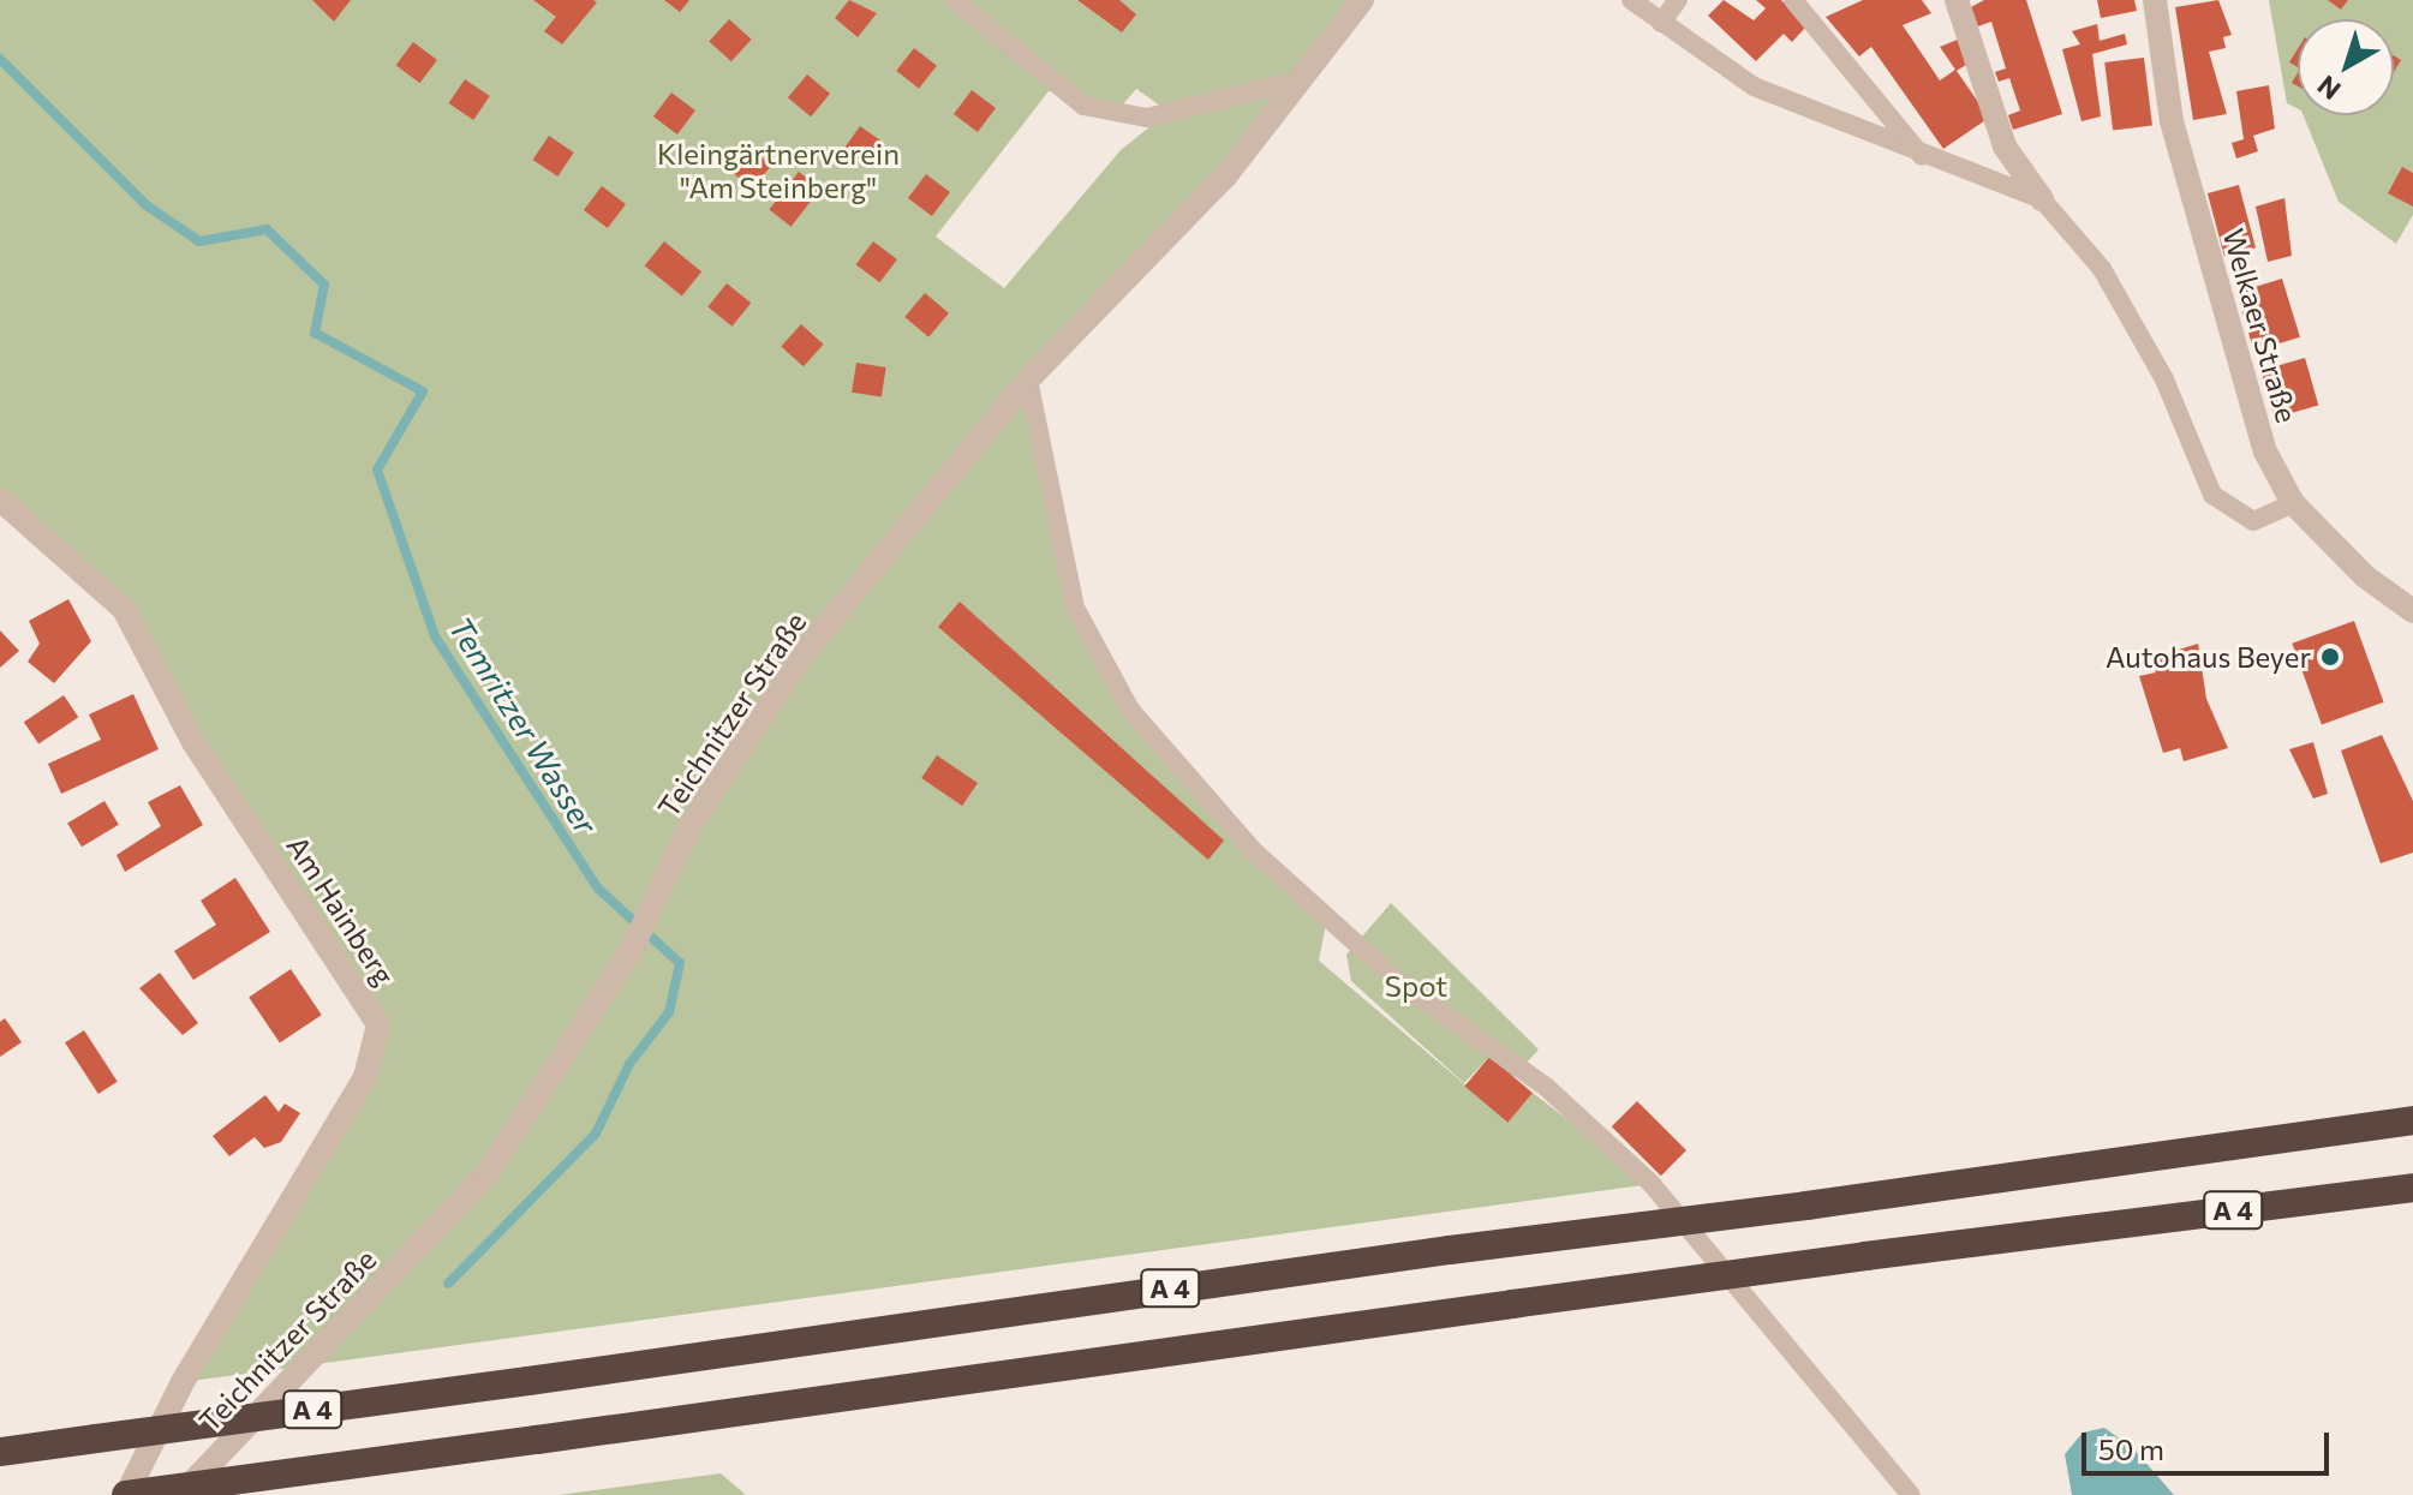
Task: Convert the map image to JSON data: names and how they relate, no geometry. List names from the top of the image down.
{
  "streets": {
    "highway": ["A 4"],
    "street": ["Welkaer Straße", "Teichnitzer Straße", "Am Hainberg"]
  },
  "crossings": [
    ["Am Hainberg", "A 4"]
  ],
  "water": ["Temritzer Wasser"],
  "parks": ["Kleingärtnerverein \"Am Steinberg\"", "Spot"],
  "places": ["Autohaus Beyer"],
  "scale_bar": "50 m",
  "north": "bottom left"
}
